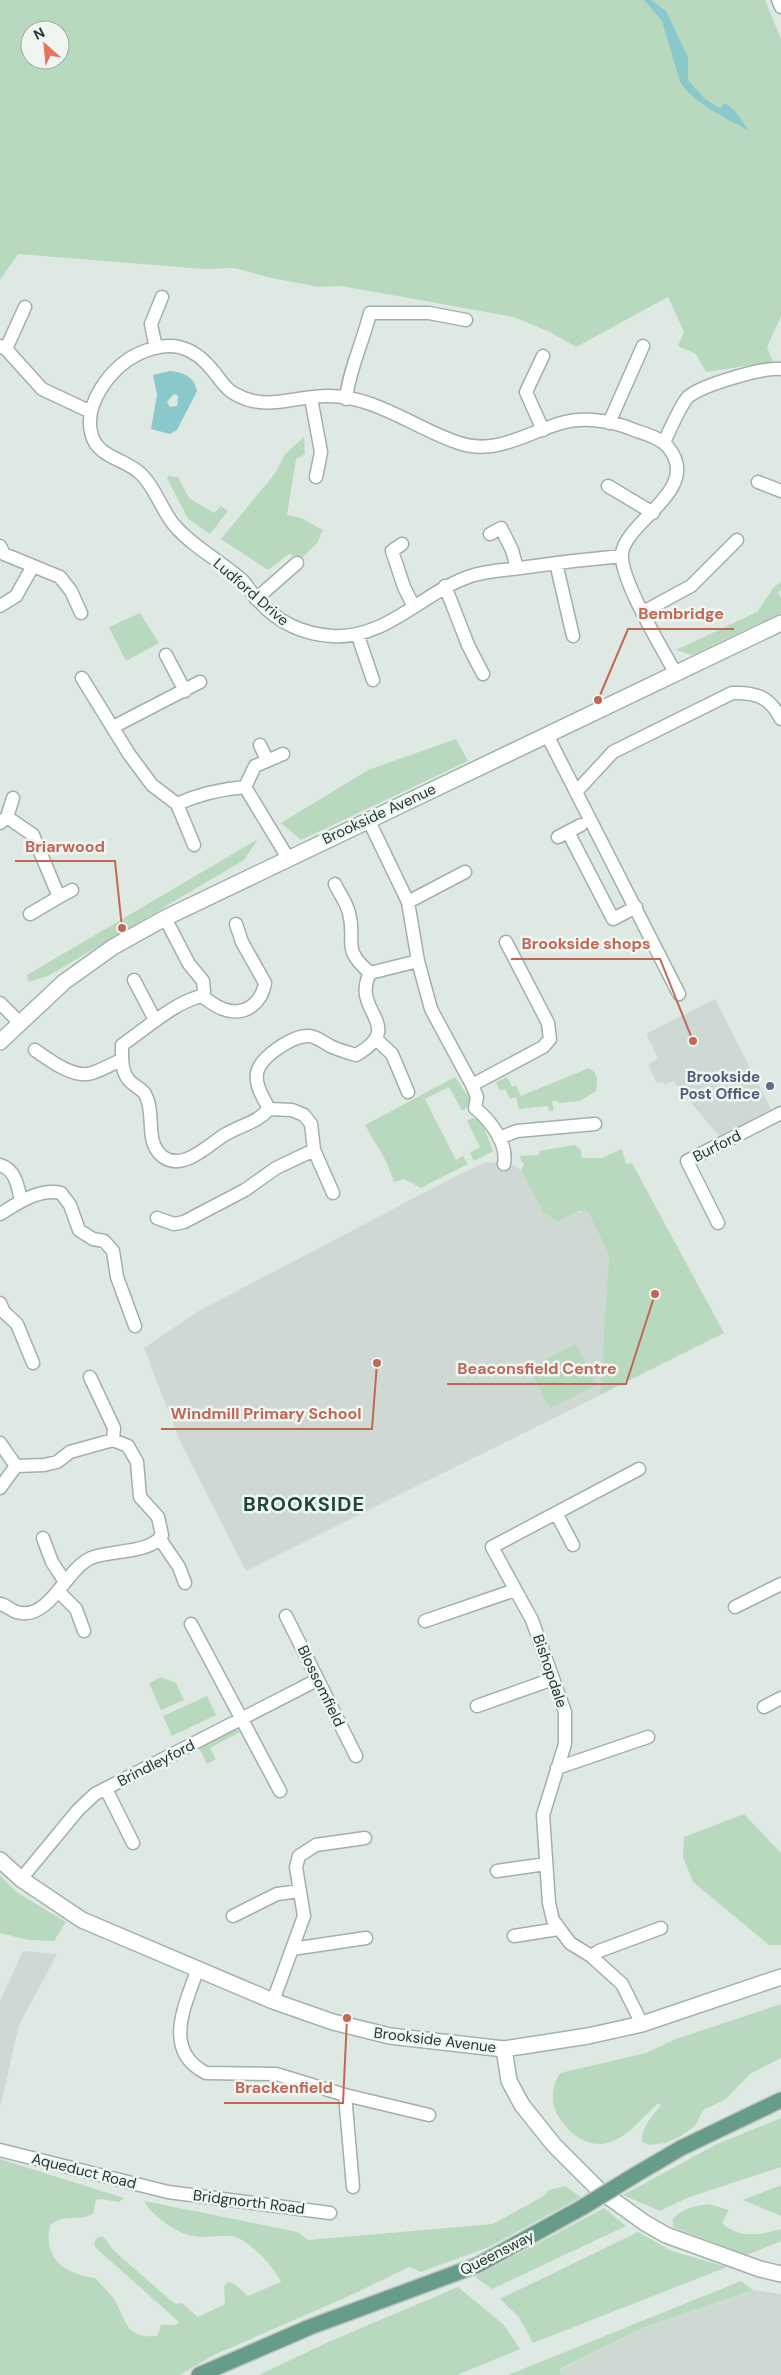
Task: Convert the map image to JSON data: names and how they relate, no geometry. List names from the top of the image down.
{
  "streets": {
    "main road": ["Queensway"],
    "street": [
      "Ludford Drive",
      "Brookside Avenue",
      "Burford",
      "Bishopdale",
      "Blossomfield",
      "Brindleyford",
      "Aqueduct Road",
      "Bridgnorth Road"
    ]
  },
  "crossings": [
    ["Brookside Avenue", "Bishopdale"],
    ["Brookside Avenue", "Brindleyford"],
    ["Blossomfield", "Brindleyford"],
    ["Aqueduct Road", "Bridgnorth Road"]
  ],
  "districts": ["BROOKSIDE"],
  "places": [
    "Bembridge",
    "Briarwood",
    "Brookside shops",
    "Brookside Post Office",
    "Beaconsfield Centre",
    "Windmill Primary School",
    "Brackenfield"
  ],
  "north": "top left"
}
